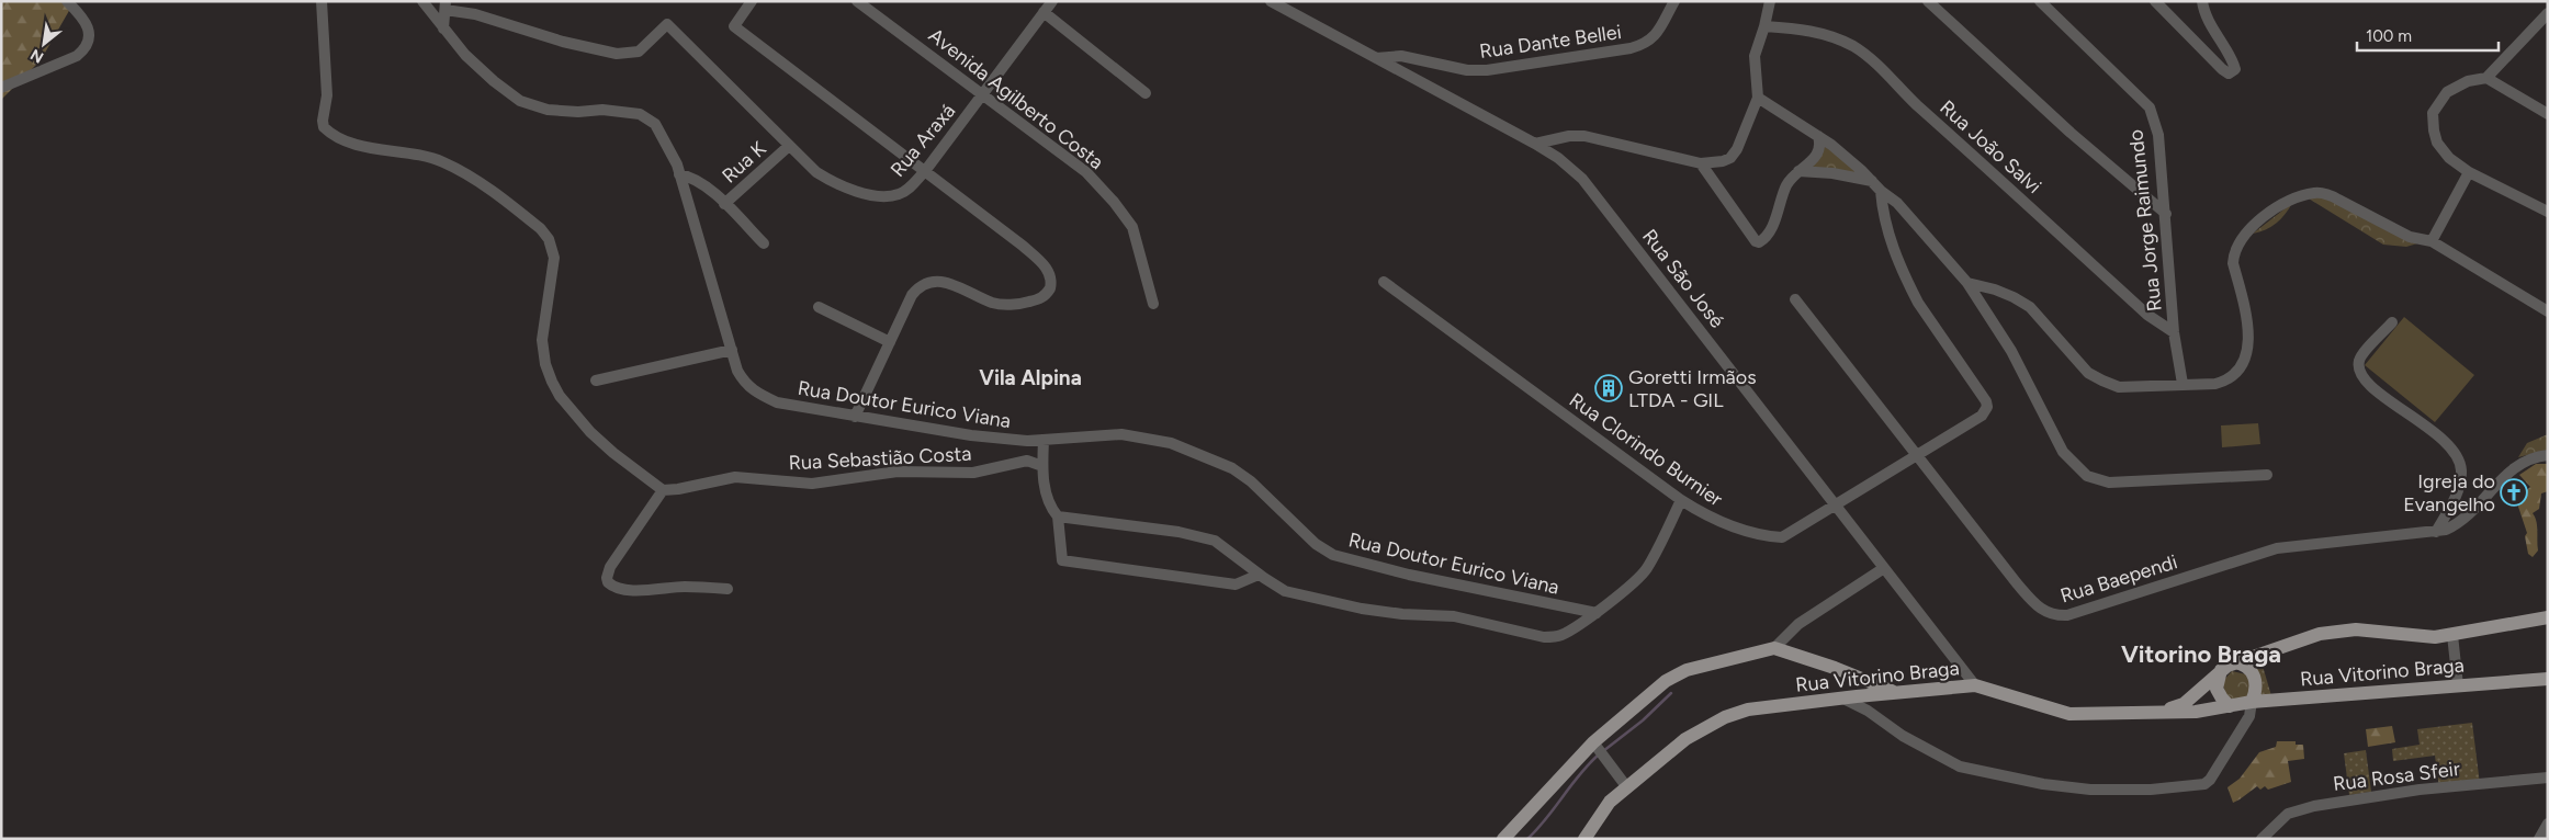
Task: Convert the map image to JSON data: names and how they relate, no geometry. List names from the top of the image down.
{
  "streets": {
    "main road": ["Rua Vitorino Braga"],
    "street": [
      "Rua Dante Bellei",
      "Avenida Agilberto Costa",
      "Rua Araxá",
      "Rua João Salvi",
      "Rua K",
      "Rua Jorge Raimundo",
      "Rua São José",
      "Rua Doutor Eurico Viana",
      "Rua Clorindo Burnier",
      "Rua Sebastião Costa",
      "Rua Baependi",
      "Rua Rosa Sfeir"
    ]
  },
  "crossings": [
    ["Rua Dante Bellei", "Rua São José"],
    ["Avenida Agilberto Costa", "Rua Araxá"],
    ["Rua Araxá", "Rua K"],
    ["Rua João Salvi", "Rua Jorge Raimundo"],
    ["Rua São José", "Rua Clorindo Burnier"],
    ["Rua São José", "Rua Vitorino Braga"],
    ["Rua Clorindo Burnier", "Rua Baependi"]
  ],
  "districts": ["Vila Alpina", "Vitorino Braga"],
  "places": {
    "building": ["Goretti Irmãos LTDA - GIL"],
    "church": ["Igreja do Evangelho"]
  },
  "scale_bar": "100 m",
  "north": "bottom left"
}
